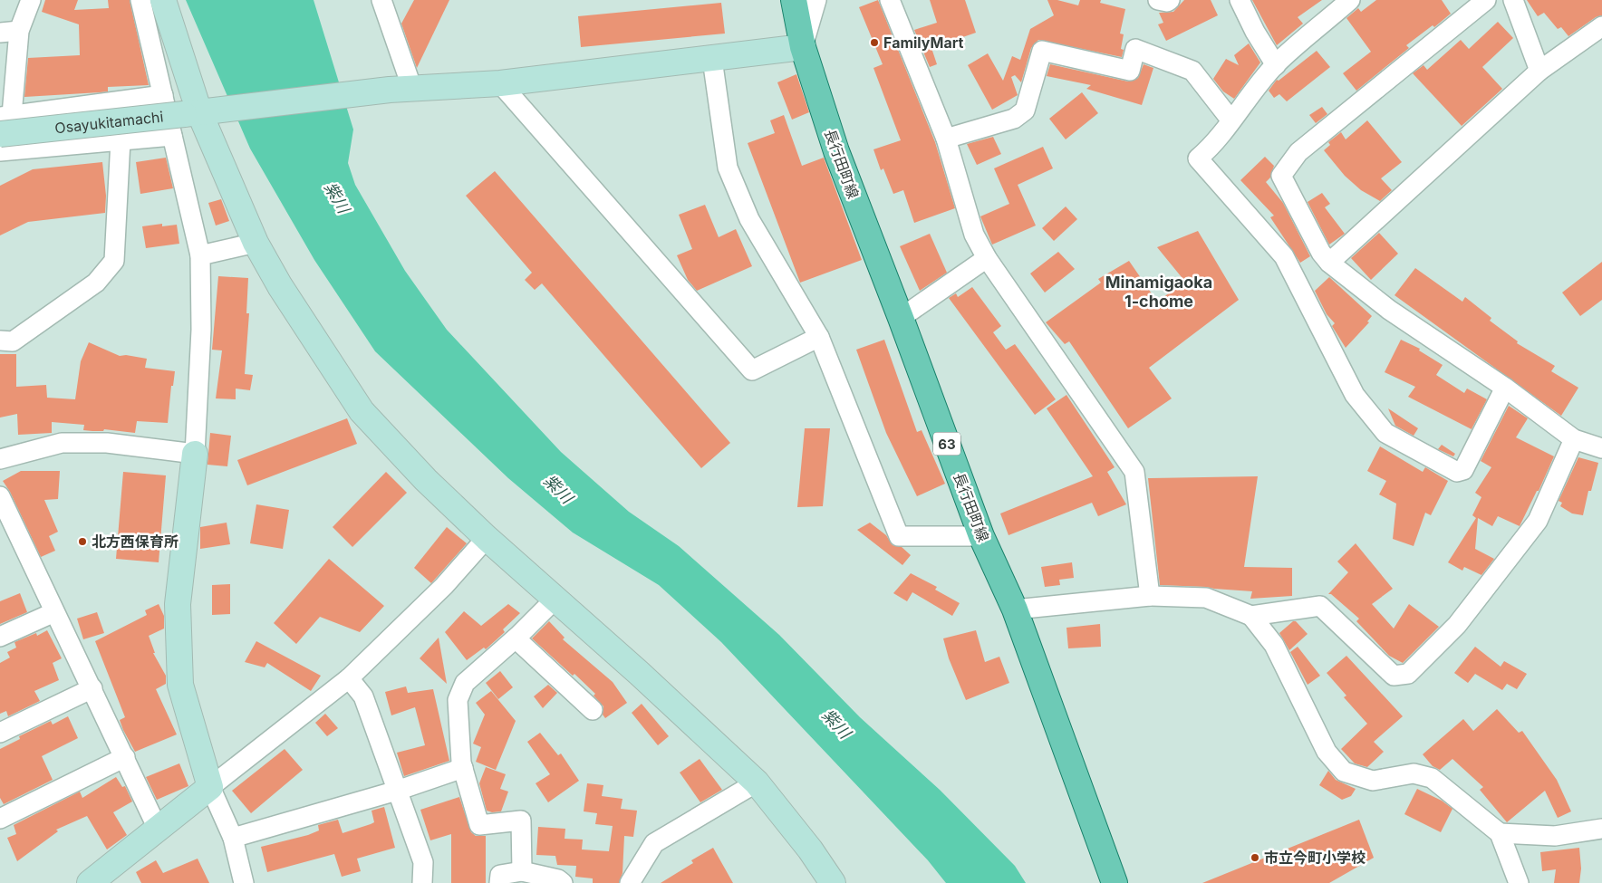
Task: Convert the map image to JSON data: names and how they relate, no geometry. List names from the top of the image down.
{
  "streets": {
    "main road": ["長行田町線", "63"],
    "street": ["Osayukitamachi"]
  },
  "crossings": [
    ["Osayukitamachi", "長行田町線"]
  ],
  "districts": ["Minamigaoka 1-chome"],
  "water": ["紫川"],
  "places": ["FamilyMart", "北方西保育所", "市立今町小学校"]
}
